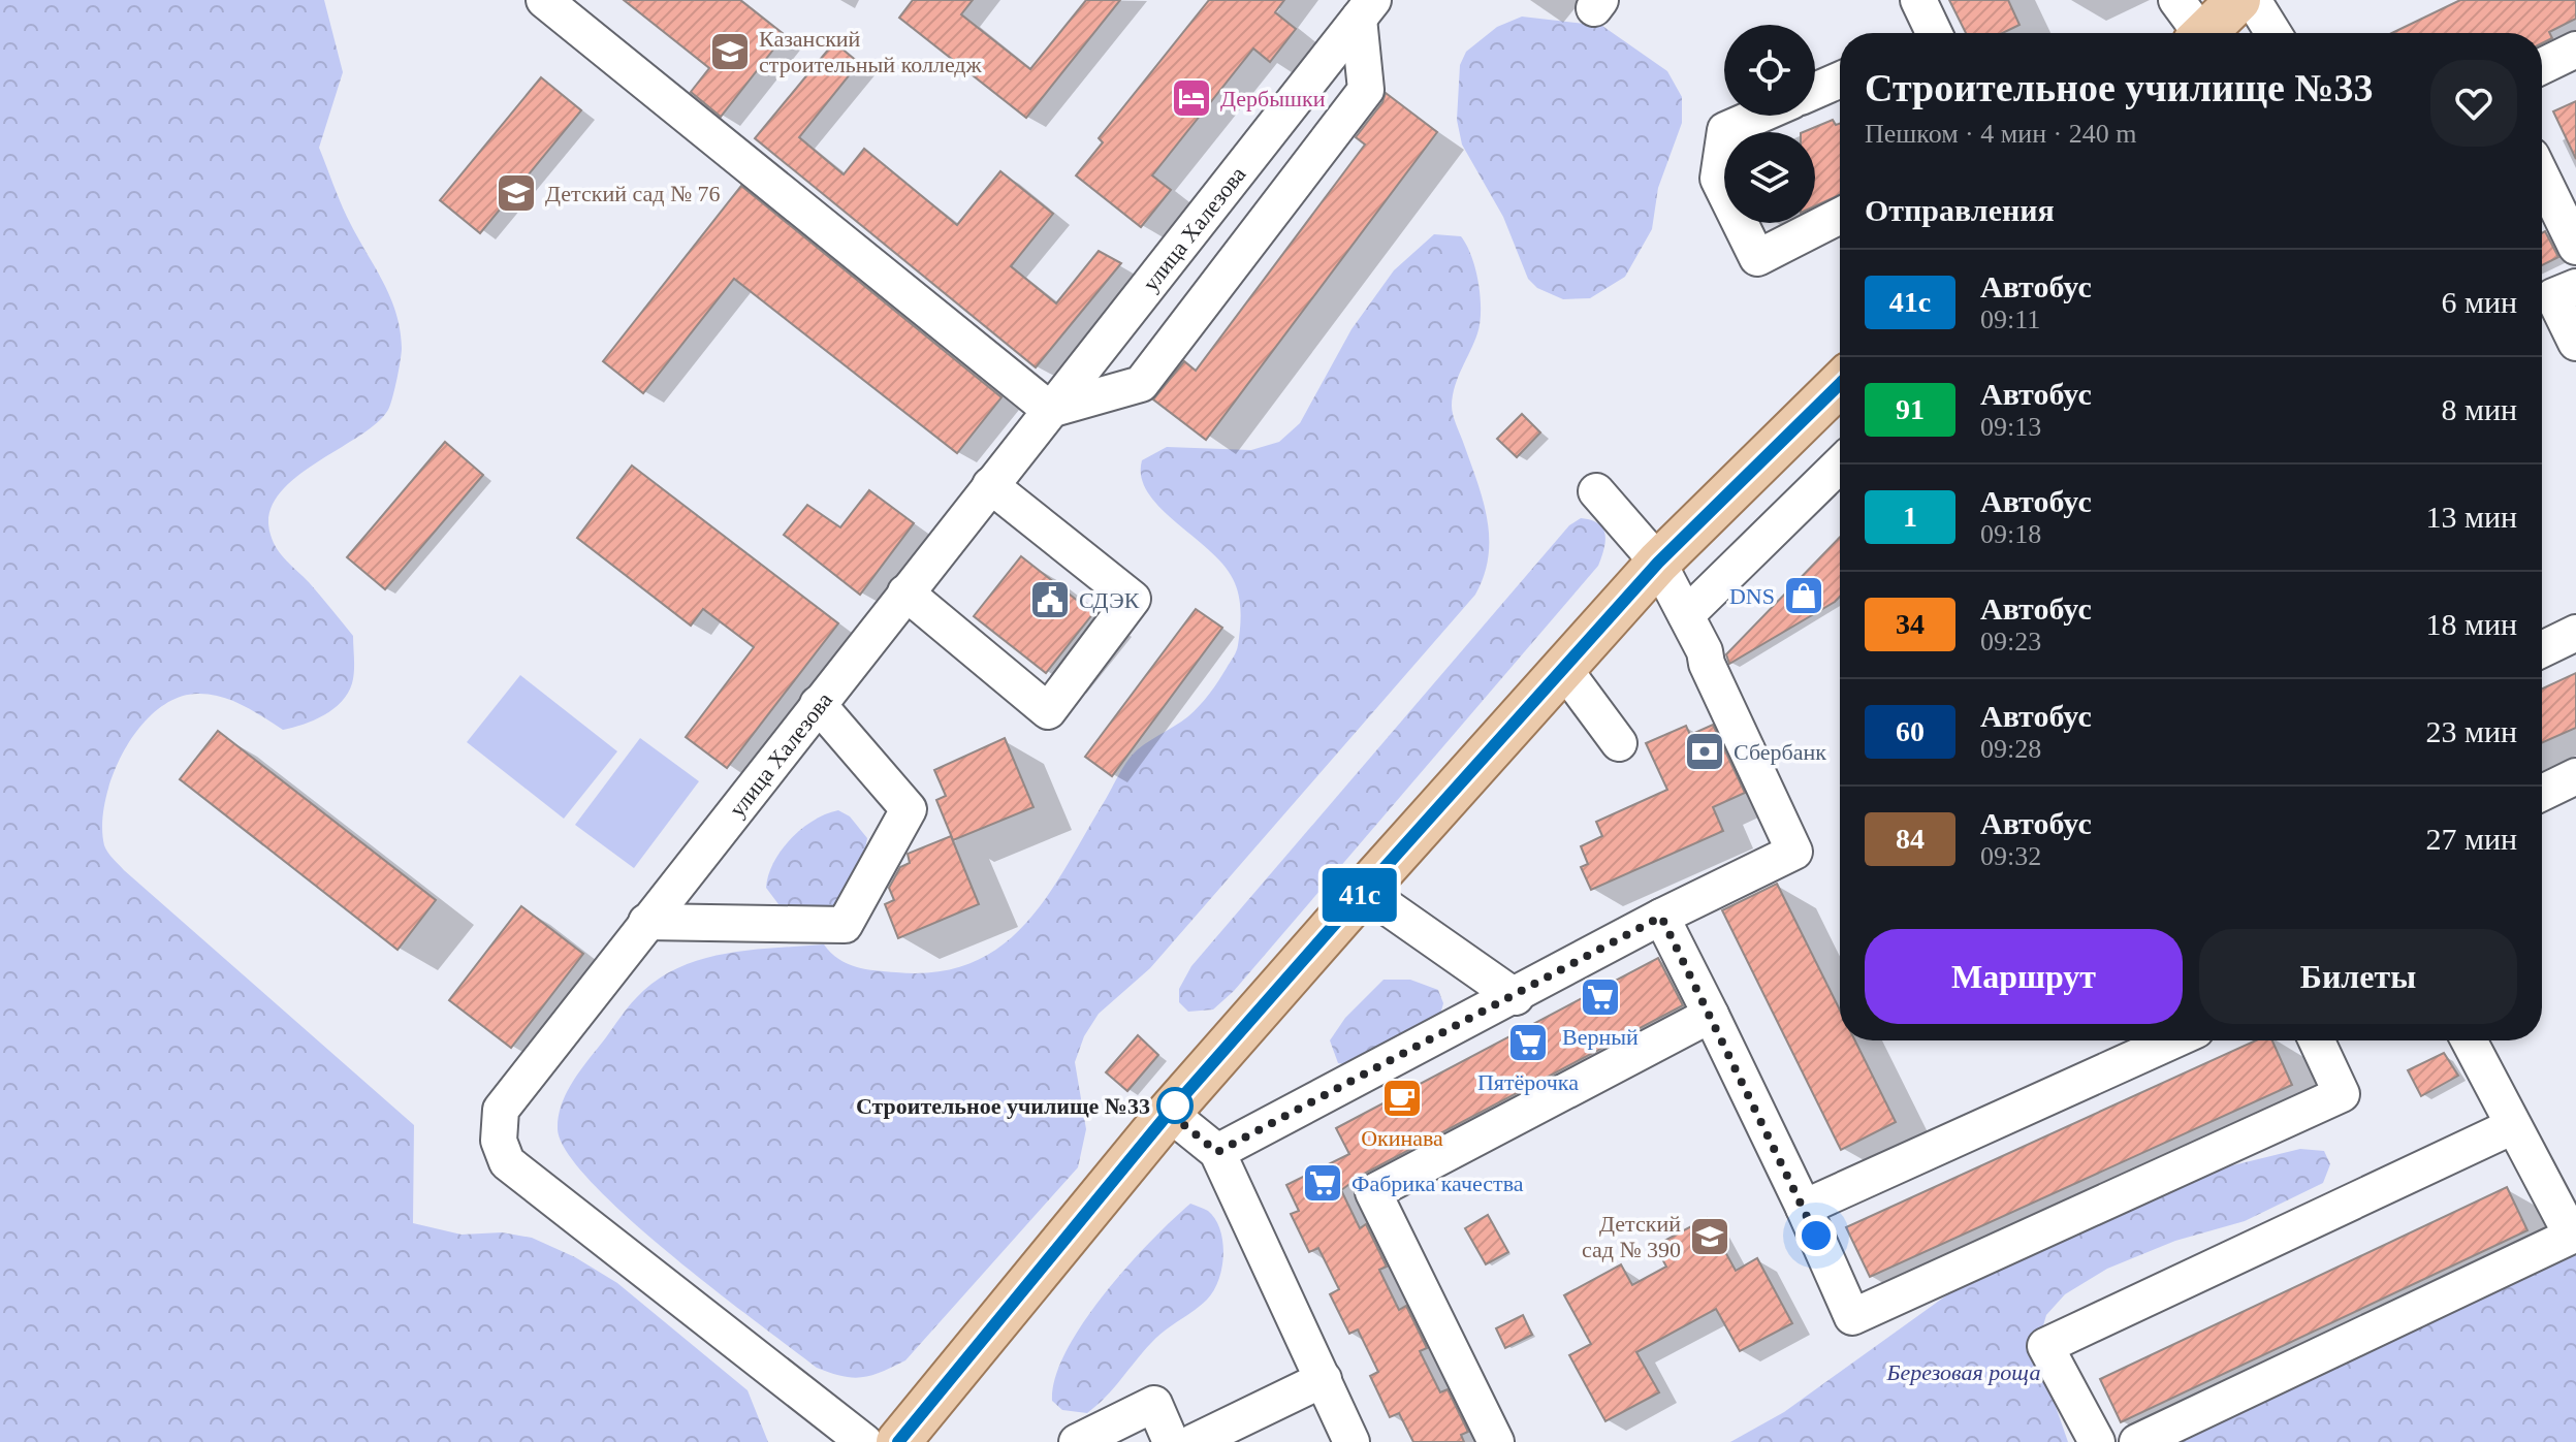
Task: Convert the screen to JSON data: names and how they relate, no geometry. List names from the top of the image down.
{
  "streets": {
    "street": ["улица Халезова"]
  },
  "parks": ["Березовая роща"],
  "places": {
    "school or university": ["Казанский строительный колледж", "Детский сад № 76", "Детский сад № 390"],
    "hotel": ["Дербышки"],
    "shop": ["DNS"],
    "public building": ["СДЭК"],
    "bank": ["Сбербанк"],
    "supermarket": ["Верный", "Пятёрочка", "Фабрика качества"],
    "cafe": ["Окинава"],
    "other": ["Строительное училище №33"]
  },
  "lines": ["bus line 41с"],
  "page": {
    "on_map": "41с",
    "heading": [
      ["Строительное училище №33", "Пешком · 4 мин · 240 m"],
      "Отправления"
    ],
    "list": [
      {
        "mark": "41с",
        "name": "Автобус",
        "note": "09:11",
        "value": "6 мин"
      },
      {
        "mark": "91",
        "name": "Автобус",
        "note": "09:13",
        "value": "8 мин"
      },
      {
        "mark": "1",
        "name": "Автобус",
        "note": "09:18",
        "value": "13 мин"
      },
      {
        "mark": "34",
        "name": "Автобус",
        "note": "09:23",
        "value": "18 мин"
      },
      {
        "mark": "60",
        "name": "Автобус",
        "note": "09:28",
        "value": "23 мин"
      },
      {
        "mark": "84",
        "name": "Автобус",
        "note": "09:32",
        "value": "27 мин"
      }
    ],
    "buttons": ["Маршрут", "Билеты"]
  }
}
